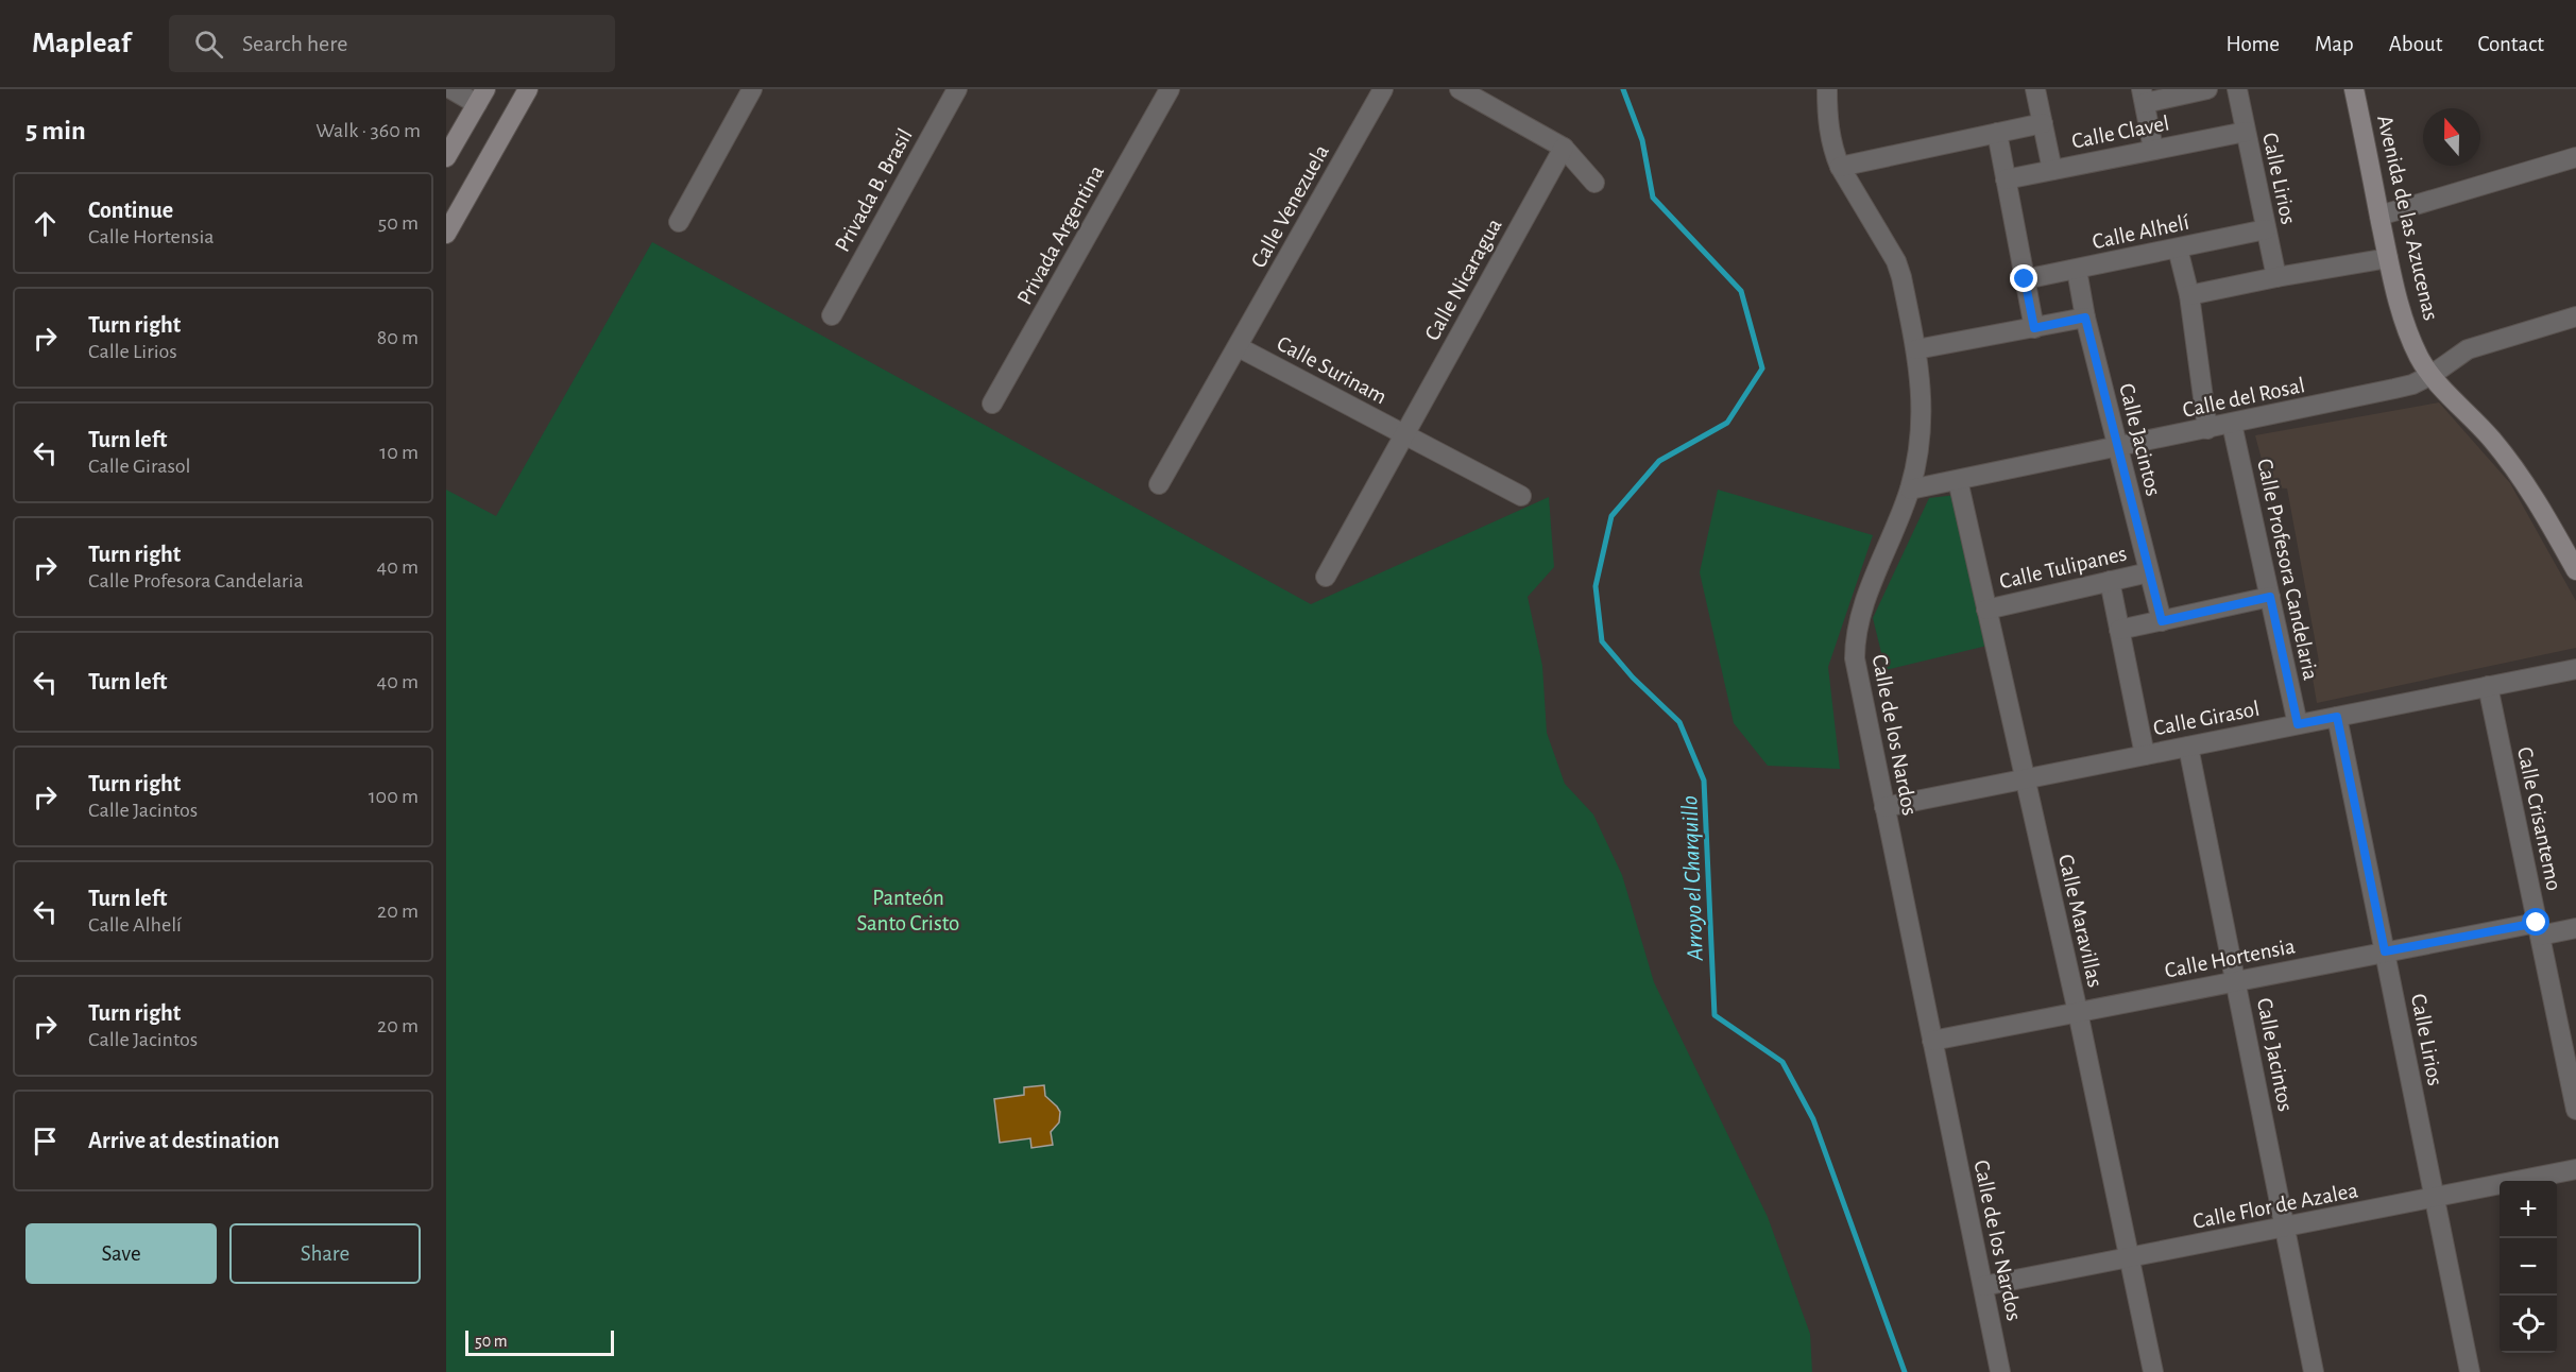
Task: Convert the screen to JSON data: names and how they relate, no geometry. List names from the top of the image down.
{
  "streets": {
    "street": [
      "Calle Clavel",
      "Calle Lirios",
      "Privada B. Brasil",
      "Calle Venezuela",
      "Avenida de las Azucenas",
      "Calle Alhelí",
      "Privada Argentina",
      "Calle Nicaragua",
      "Calle Surinam",
      "Calle del Rosal",
      "Calle Jacintos",
      "Calle Tulipanes",
      "Calle Profesora Candelaria",
      "Calle Girasol",
      "Calle de los Nardos",
      "Calle Crisantemo",
      "Calle Maravillas",
      "Calle Hortensia",
      "Calle Flor de Azalea"
    ]
  },
  "crossings": [
    ["Calle Clavel", "Calle Lirios"],
    ["Calle Clavel", "Calle de los Nardos"],
    ["Calle Lirios", "Calle Alhelí"],
    ["Calle Lirios", "Calle Girasol"],
    ["Calle Lirios", "Calle Hortensia"],
    ["Calle Lirios", "Calle Flor de Azalea"],
    ["Calle Venezuela", "Calle Surinam"],
    ["Avenida de las Azucenas", "Calle del Rosal"],
    ["Calle Alhelí", "Calle Jacintos"],
    ["Calle Nicaragua", "Calle Surinam"],
    ["Calle del Rosal", "Calle Jacintos"],
    ["Calle del Rosal", "Calle Profesora Candelaria"],
    ["Calle del Rosal", "Calle de los Nardos"],
    ["Calle del Rosal", "Calle Maravillas"],
    ["Calle Jacintos", "Calle Tulipanes"],
    ["Calle Jacintos", "Calle Girasol"],
    ["Calle Jacintos", "Calle Hortensia"],
    ["Calle Jacintos", "Calle Flor de Azalea"],
    ["Calle Tulipanes", "Calle Maravillas"],
    ["Calle Profesora Candelaria", "Calle Girasol"],
    ["Calle Girasol", "Calle de los Nardos"],
    ["Calle Girasol", "Calle Crisantemo"],
    ["Calle Girasol", "Calle Maravillas"],
    ["Calle de los Nardos", "Calle Hortensia"],
    ["Calle de los Nardos", "Calle Flor de Azalea"],
    ["Calle Crisantemo", "Calle Hortensia"],
    ["Calle Maravillas", "Calle Hortensia"],
    ["Calle Maravillas", "Calle Flor de Azalea"]
  ],
  "water": ["Arroyo el Charquillo"],
  "parks": ["Panteón Santo Cristo"],
  "scale_bar": "50 m",
  "north": "top",
  "page": {
    "header": "Mapleaf",
    "search": "Search here",
    "nav": [
      "Home",
      "Map",
      "About",
      "Contact"
    ],
    "heading": ["5 min", "Walk · 360 m"],
    "list": [
      ["Continue", "Calle Hortensia", "50 m"],
      ["Turn right", "Calle Lirios", "80 m"],
      ["Turn left", "Calle Girasol", "10 m"],
      ["Turn right", "Calle Profesora Candelaria", "40 m"],
      ["Turn left", "40 m"],
      ["Turn right", "Calle Jacintos", "100 m"],
      ["Turn left", "Calle Alhelí", "20 m"],
      ["Turn right", "Calle Jacintos", "20 m"],
      "Arrive at destination"
    ],
    "map_buttons": ["+", "−"],
    "buttons": ["Save", "Share"],
    "scale": "50 m"
  }
}
